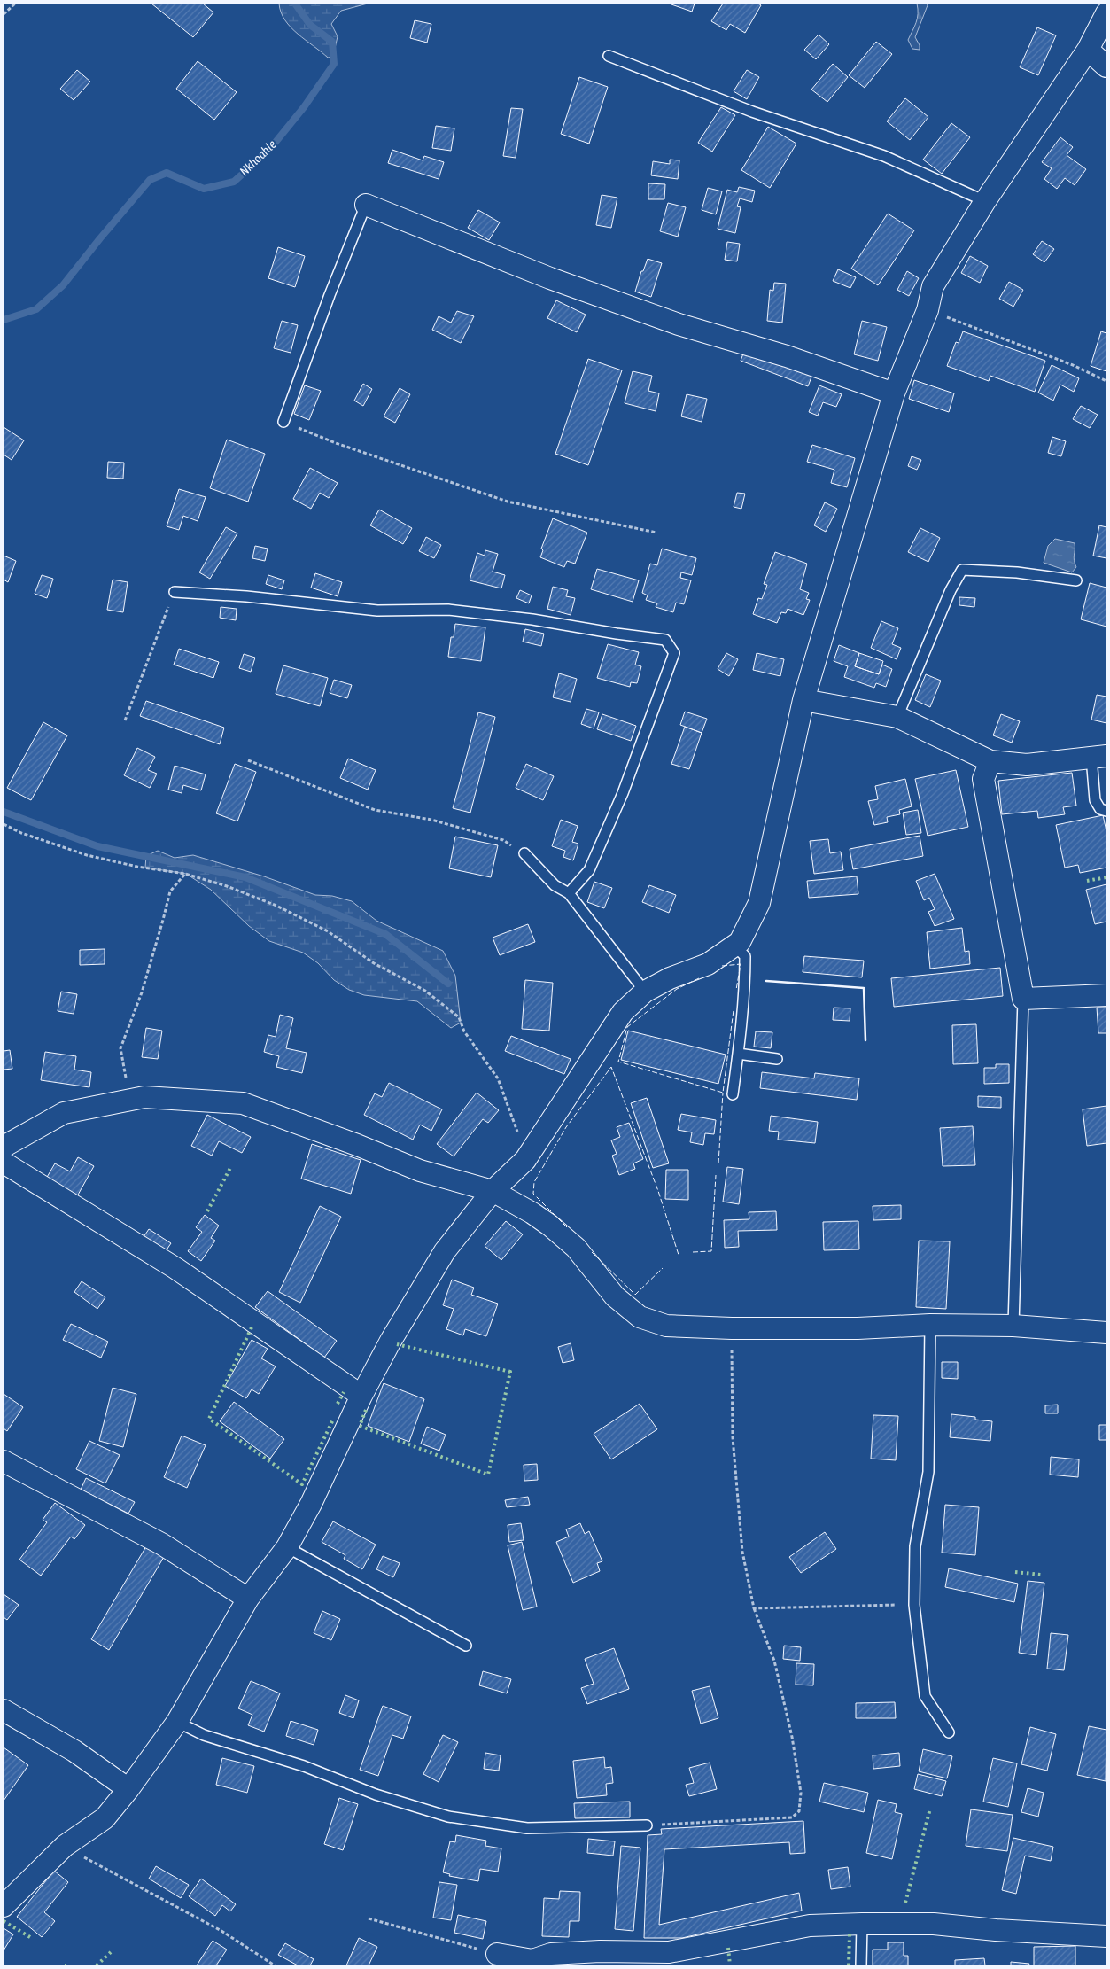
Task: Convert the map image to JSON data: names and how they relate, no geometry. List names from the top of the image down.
{
  "water": ["Nkhoahle"]
}
